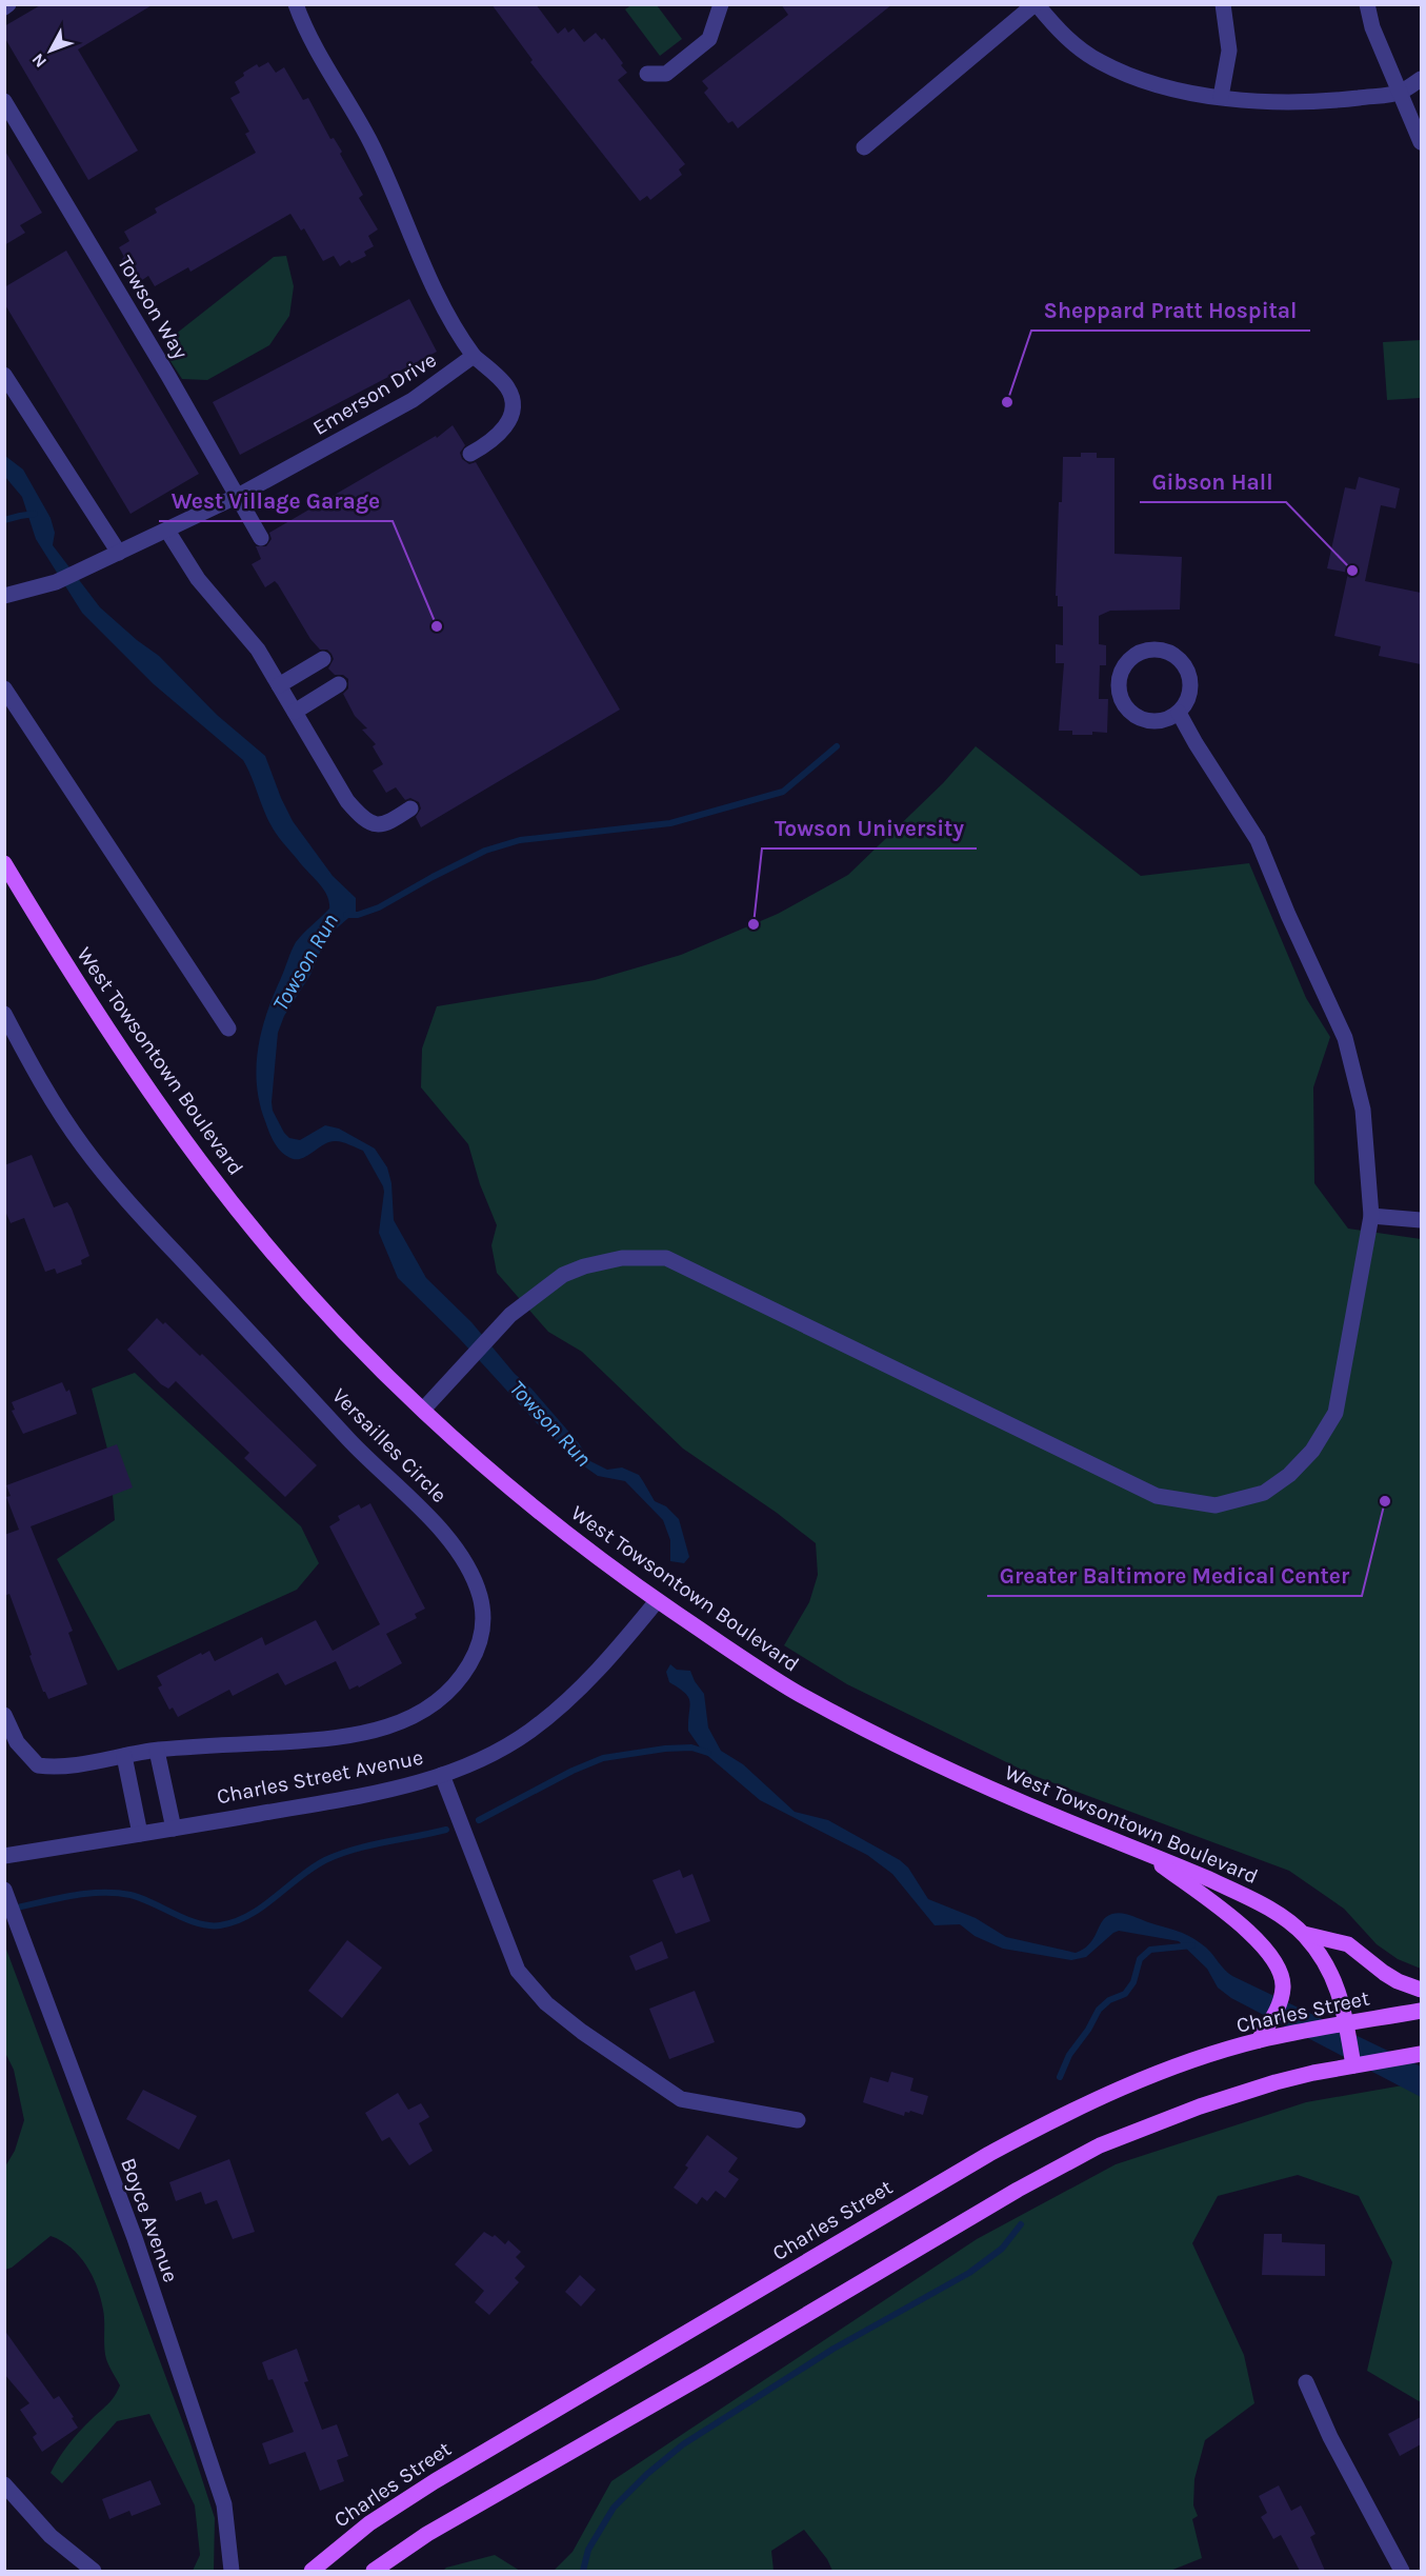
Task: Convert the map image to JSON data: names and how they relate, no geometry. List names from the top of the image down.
{
  "streets": {
    "main road": ["West Towsontown Boulevard", "Charles Street"],
    "street": [
      "Towson Way",
      "Emerson Drive",
      "Versailles Circle",
      "Charles Street Avenue",
      "Boyce Avenue"
    ]
  },
  "crossings": [
    ["Towson Way", "Emerson Drive"],
    ["West Towsontown Boulevard", "Charles Street Avenue"],
    ["West Towsontown Boulevard", "Charles Street"]
  ],
  "water": ["Towson Run"],
  "places": [
    "Sheppard Pratt Hospital",
    "Gibson Hall",
    "West Village Garage",
    "Towson University",
    "Greater Baltimore Medical Center"
  ],
  "north": "bottom left"
}
